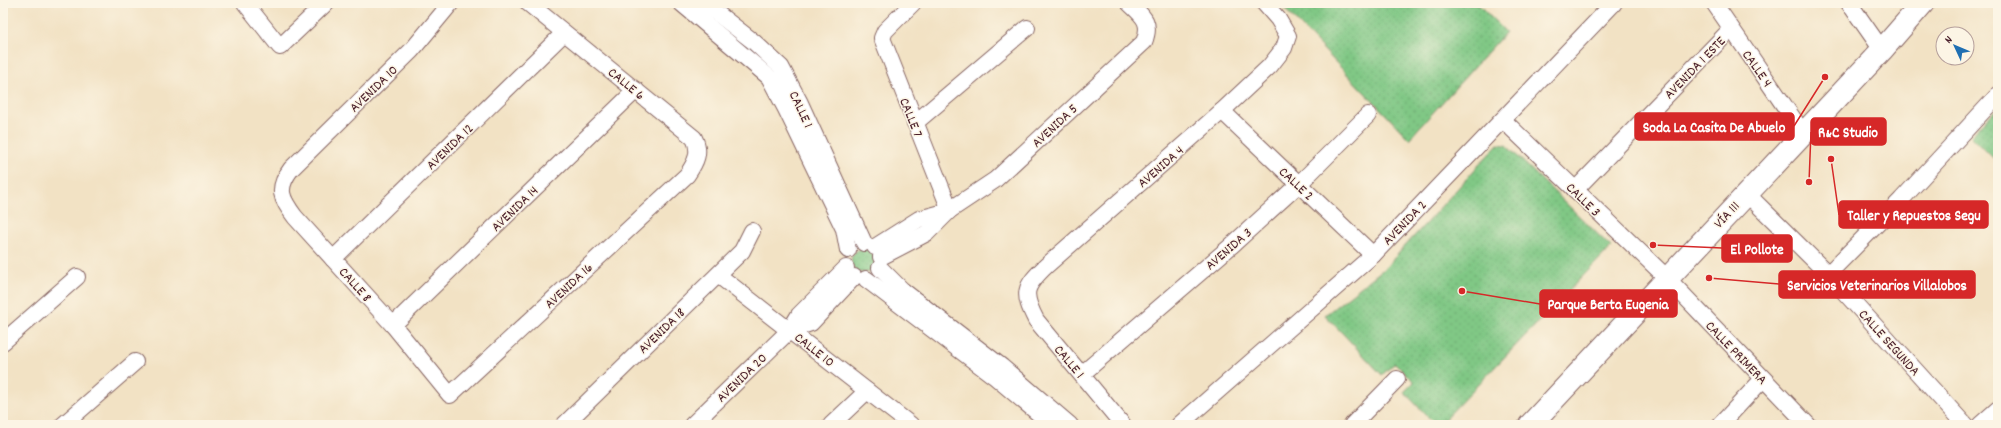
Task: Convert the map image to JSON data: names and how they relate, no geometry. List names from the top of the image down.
{
  "streets": {
    "main road": ["VÍA 111"],
    "street": [
      "AVENIDA 1 ESTE",
      "CALLE 4",
      "CALLE 6",
      "AVENIDA 10",
      "CALLE 1",
      "CALLE 7",
      "AVENIDA 5",
      "AVENIDA 12",
      "AVENIDA 4",
      "CALLE 2",
      "CALLE 3",
      "AVENIDA 14",
      "AVENIDA 2",
      "AVENIDA 3",
      "CALLE 8",
      "AVENIDA 16",
      "AVENIDA 18",
      "CALLE SEGUNDA",
      "CALLE 10",
      "CALLE PRIMERA",
      "AVENIDA 20"
    ]
  },
  "crossings": [
    ["AVENIDA 1 ESTE", "CALLE 4"],
    ["AVENIDA 1 ESTE", "CALLE 3"],
    ["CALLE 4", "VÍA 111"],
    ["CALLE 6", "AVENIDA 12"],
    ["CALLE 6", "AVENIDA 14"],
    ["CALLE 6", "AVENIDA 16"],
    ["AVENIDA 10", "CALLE 8"],
    ["CALLE 1", "AVENIDA 5"],
    ["CALLE 1", "AVENIDA 4"],
    ["CALLE 1", "AVENIDA 3"],
    ["CALLE 1", "AVENIDA 20"],
    ["CALLE 7", "AVENIDA 5"],
    ["AVENIDA 5", "AVENIDA 20"],
    ["AVENIDA 12", "CALLE 8"],
    ["AVENIDA 4", "CALLE 2"],
    ["CALLE 2", "AVENIDA 2"],
    ["CALLE 2", "AVENIDA 3"],
    ["CALLE 3", "VÍA 111"],
    ["CALLE 3", "AVENIDA 2"],
    ["CALLE 3", "CALLE PRIMERA"],
    ["AVENIDA 14", "CALLE 8"],
    ["VÍA 111", "CALLE SEGUNDA"],
    ["VÍA 111", "CALLE PRIMERA"],
    ["CALLE 8", "AVENIDA 16"],
    ["AVENIDA 18", "CALLE 10"],
    ["CALLE 10", "AVENIDA 20"]
  ],
  "places": [
    "Soda La Casita De Abuelo",
    "Taller y Repuestos Segu",
    "R&C Studio",
    "El Pollote",
    "Servicios Veterinarios Villalobos",
    "Parque Berta Eugenia"
  ],
  "north": "top left"
}
